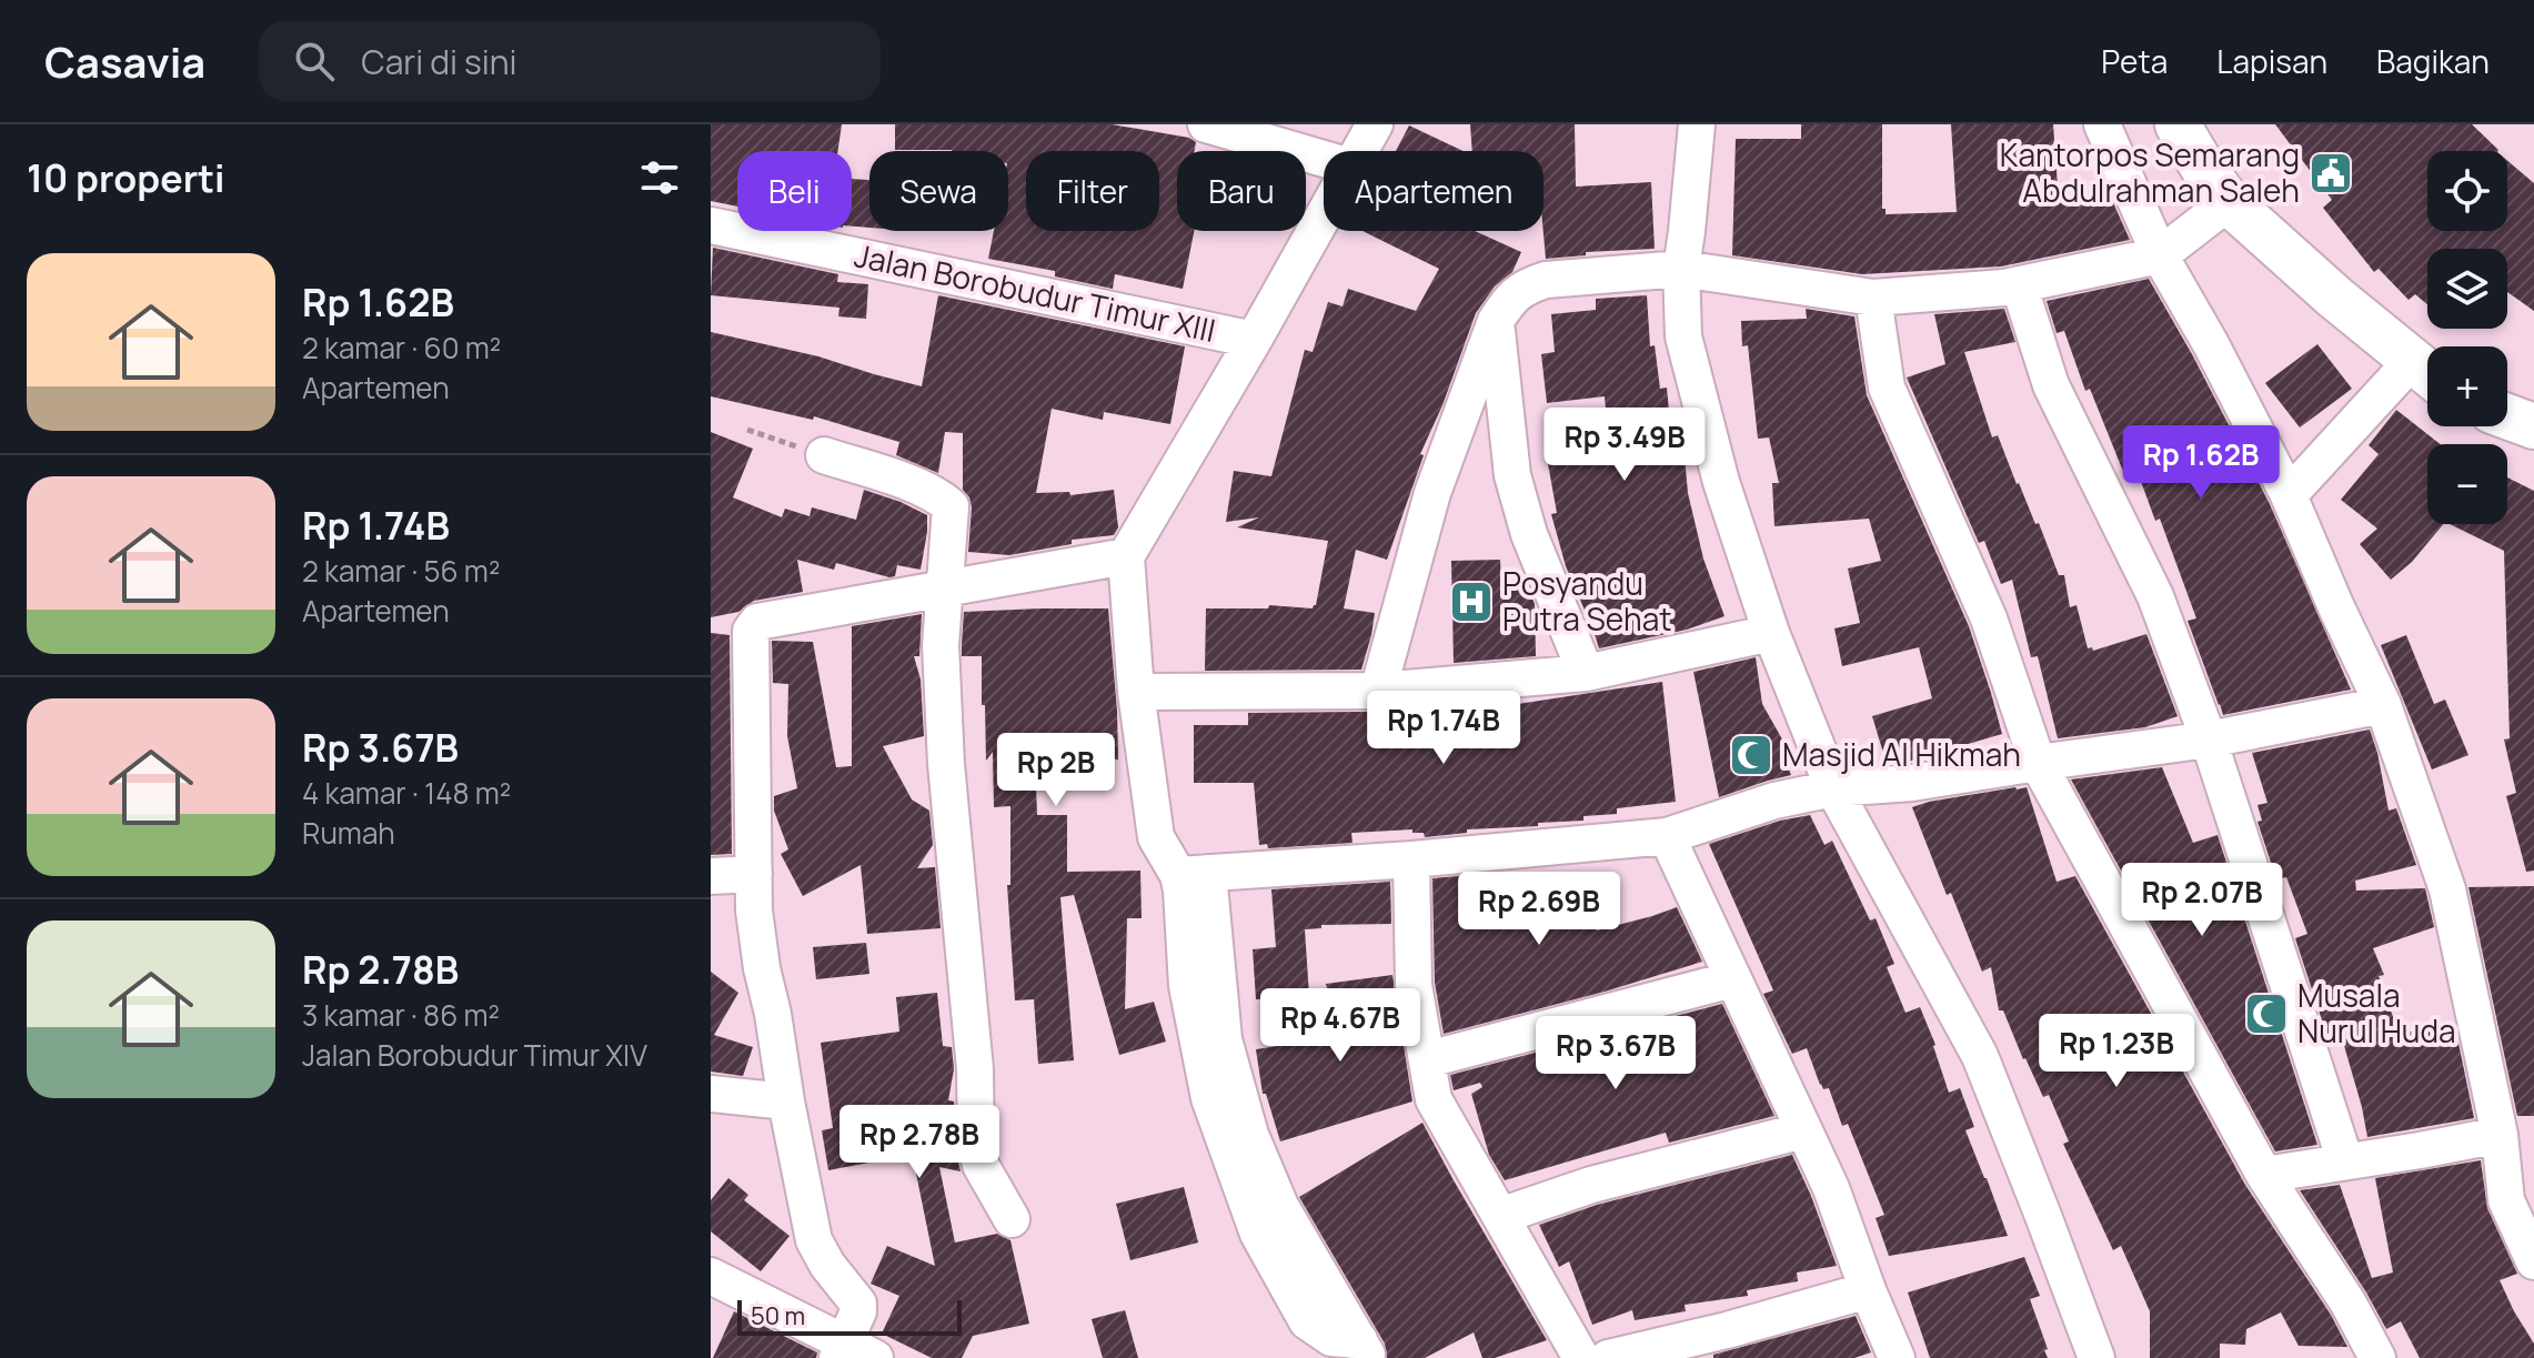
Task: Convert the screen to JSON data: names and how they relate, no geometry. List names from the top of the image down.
{
  "streets": {
    "street": ["Jalan Borobudur Timur XIII"]
  },
  "places": {
    "public building": ["Kantorpos Semarang Abdulrahman Saleh"],
    "hospital": ["Posyandu Putra Sehat"],
    "mosque": ["Masjid Al Hikmah", "Musala Nurul Huda"]
  },
  "scale_bar": "50 m",
  "page": {
    "header": "Casavia",
    "search": "Cari di sini",
    "nav": ["Peta", "Lapisan", "Bagikan"],
    "heading": "10 properti",
    "map_buttons": ["+", "−"],
    "chip": [
      "Beli",
      "Sewa",
      "Filter",
      "Baru",
      "Apartemen"
    ],
    "list": [
      {
        "name": "Rp 1.62B",
        "note": "2 kamar · 60 m² · Apartemen"
      },
      {
        "name": "Rp 1.74B",
        "note": "2 kamar · 56 m² · Apartemen"
      },
      {
        "name": "Rp 3.67B",
        "note": "4 kamar · 148 m² · Rumah"
      },
      {
        "name": "Rp 2.78B",
        "note": "3 kamar · 86 m² · Jalan Borobudur Timur XIV"
      }
    ],
    "price": [
      "Rp 3.49B",
      "Rp 1.62B",
      "Rp 1.74B",
      "Rp 2B",
      "Rp 2.07B",
      "Rp 2.69B",
      "Rp 4.67B",
      "Rp 1.23B",
      "Rp 3.67B",
      "Rp 2.78B"
    ],
    "scale": "50 m"
  }
}
